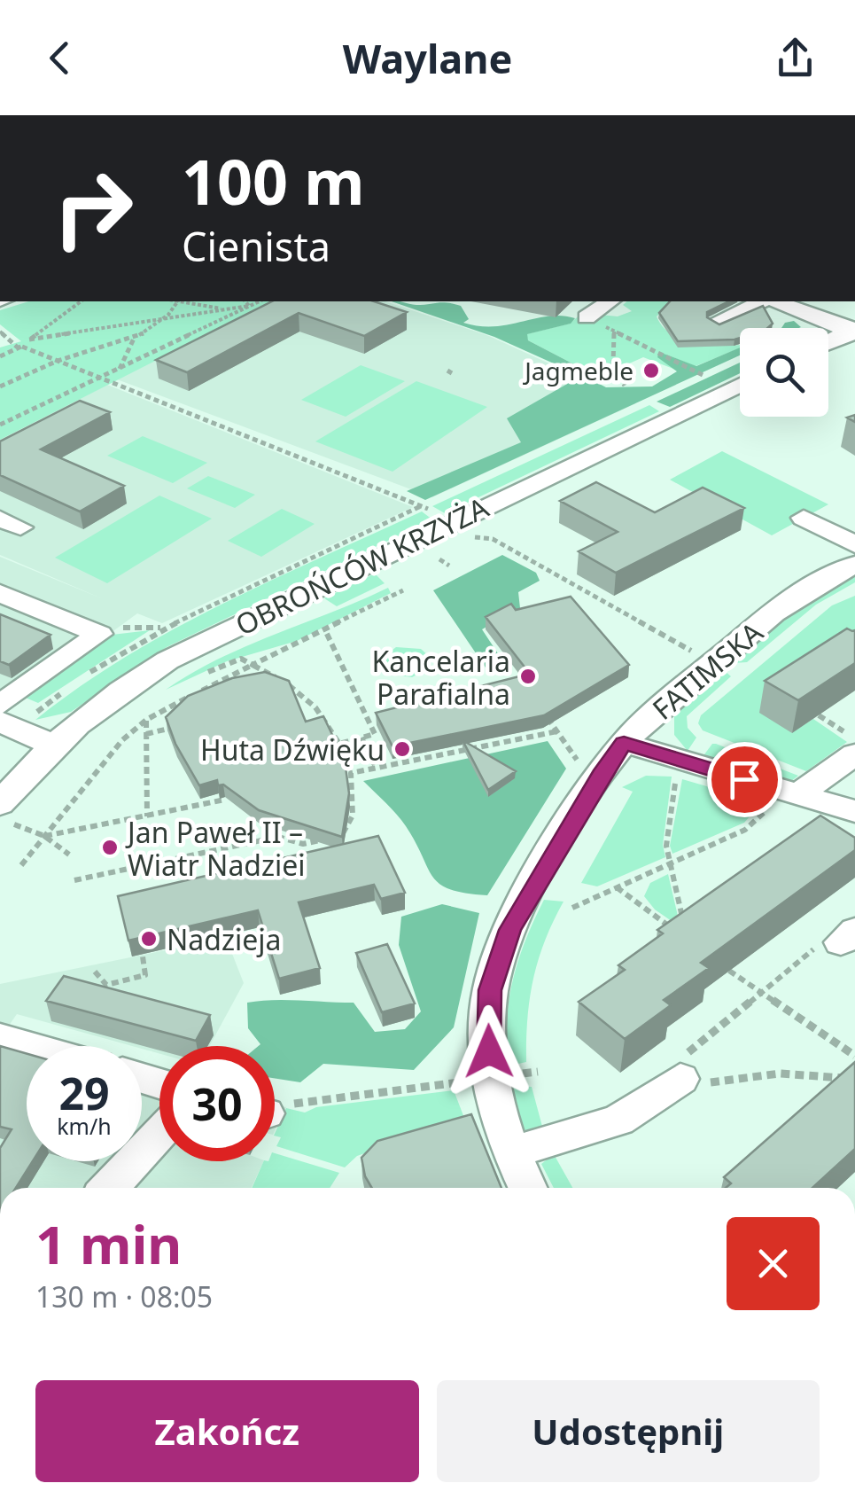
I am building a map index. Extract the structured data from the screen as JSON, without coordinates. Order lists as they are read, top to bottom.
{
  "streets": {
    "street": ["OBROŃCÓW KRZYŻA", "FATIMSKA"]
  },
  "places": [
    "Jagmeble",
    "Kancelaria Parafialna",
    "Huta Dźwięku",
    "Jan Paweł II – Wiatr Nadziei",
    "Nadzieja"
  ],
  "page": {
    "header": "Waylane",
    "turn": ["100 m", "Cienista"],
    "speed": "29 km/h",
    "limit": "30",
    "heading": ["1 min", "130 m · 08:05"],
    "buttons": ["Zakończ", "Udostępnij"]
  }
}
